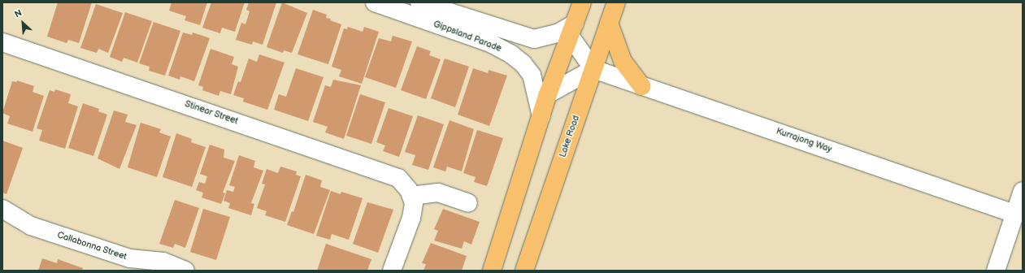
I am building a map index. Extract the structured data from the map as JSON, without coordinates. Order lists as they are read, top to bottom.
{
  "streets": {
    "main road": ["Lake Road"],
    "street": [
      "Gippsland Parade",
      "Stinear Street",
      "Kurrajong Way",
      "Callabonna Street"
    ]
  },
  "crossings": [
    ["Lake Road", "Kurrajong Way"]
  ],
  "north": "top left"
}
